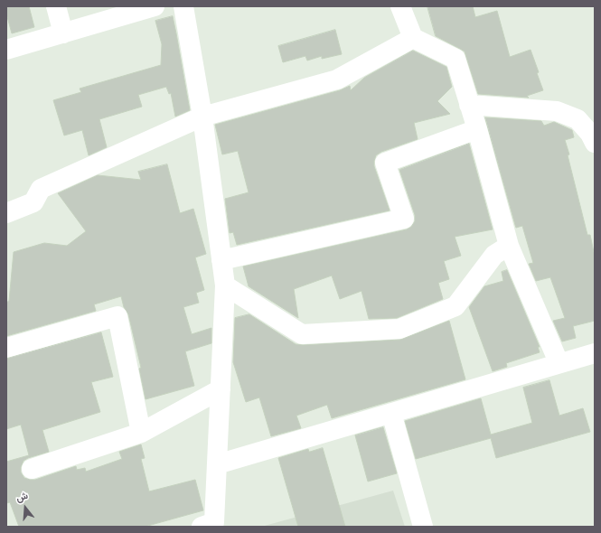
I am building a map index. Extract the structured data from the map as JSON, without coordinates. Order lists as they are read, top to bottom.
{
  "north": "top"
}
